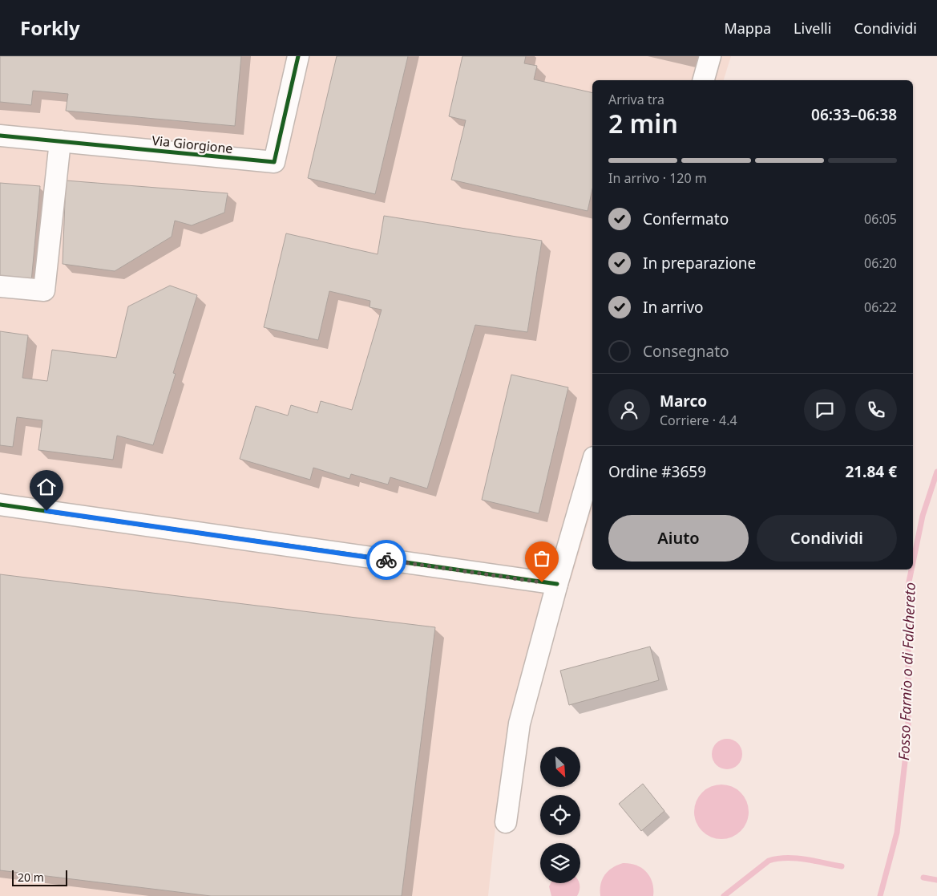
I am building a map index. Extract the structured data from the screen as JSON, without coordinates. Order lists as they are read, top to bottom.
{
  "streets": {
    "street": ["Via Giorgione"]
  },
  "water": ["Fosso Farnio o di Falchereto"],
  "scale_bar": "20 m",
  "north": "bottom right",
  "page": {
    "header": "Forkly",
    "nav": ["Mappa", "Livelli", "Condividi"],
    "heading": ["2 min", "Arriva tra", "06:33–06:38"],
    "panel": [
      "Marco",
      "Corriere · 4.4",
      "Ordine #3659",
      "21.84 €"
    ],
    "bar": "In arrivo · 120 m",
    "list": [
      ["Confermato", "06:05"],
      ["In preparazione", "06:20"],
      ["In arrivo", "06:22"],
      "Consegnato"
    ],
    "buttons": ["Aiuto", "Condividi"],
    "scale": "20 m"
  }
}
